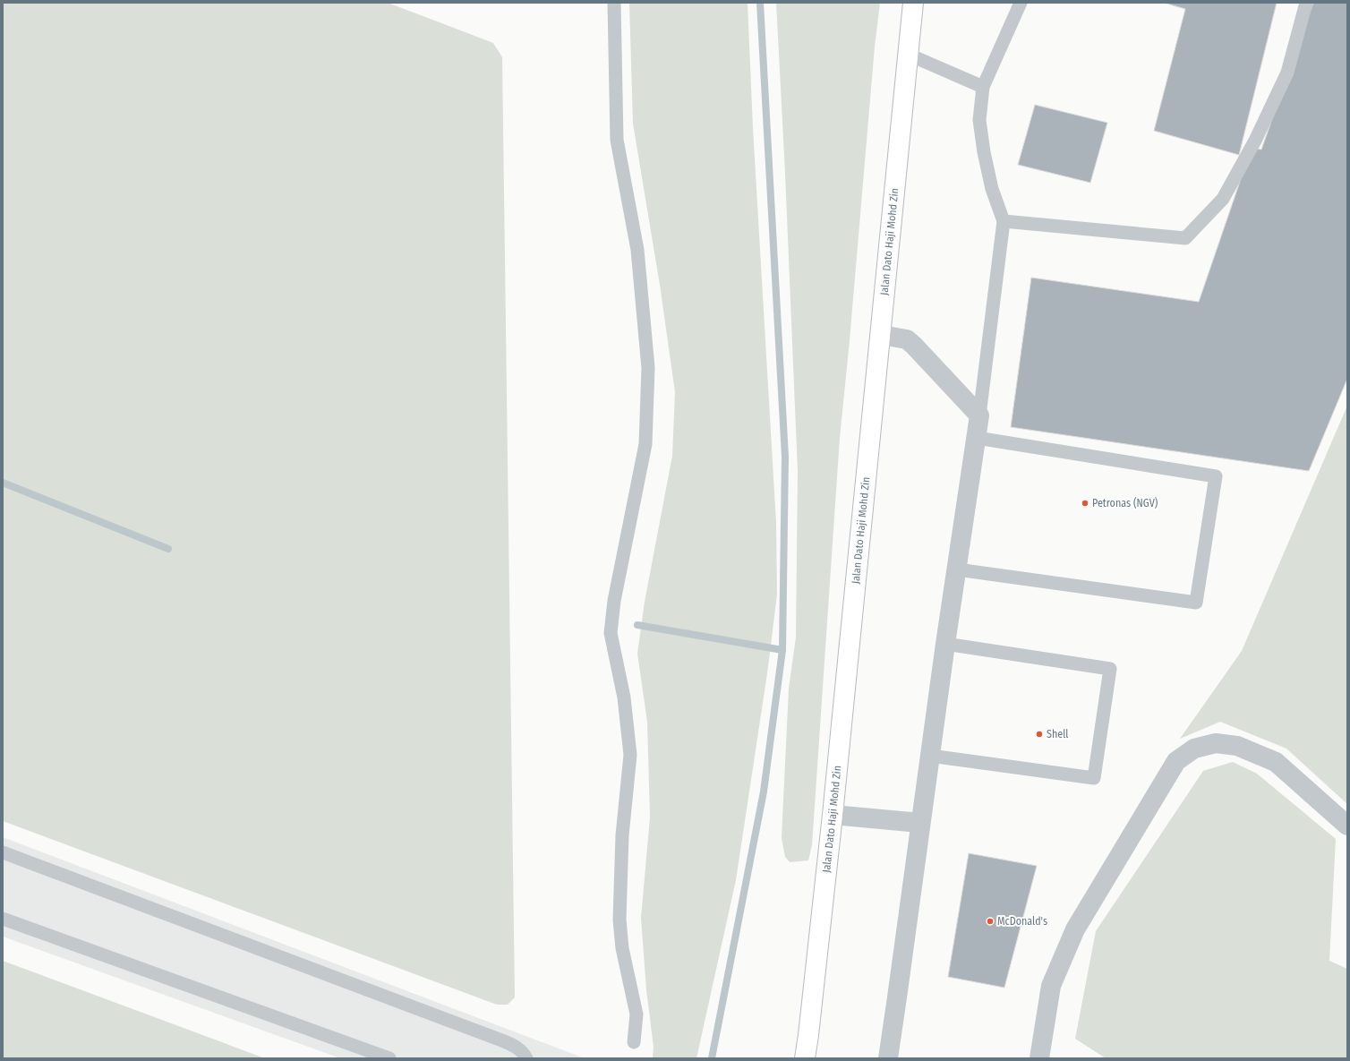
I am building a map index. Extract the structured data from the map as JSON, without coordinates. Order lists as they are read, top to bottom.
{
  "streets": {
    "main road": ["Jalan Dato Haji Mohd Zin"]
  },
  "places": ["Petronas (NGV)", "Shell", "McDonald's"]
}
